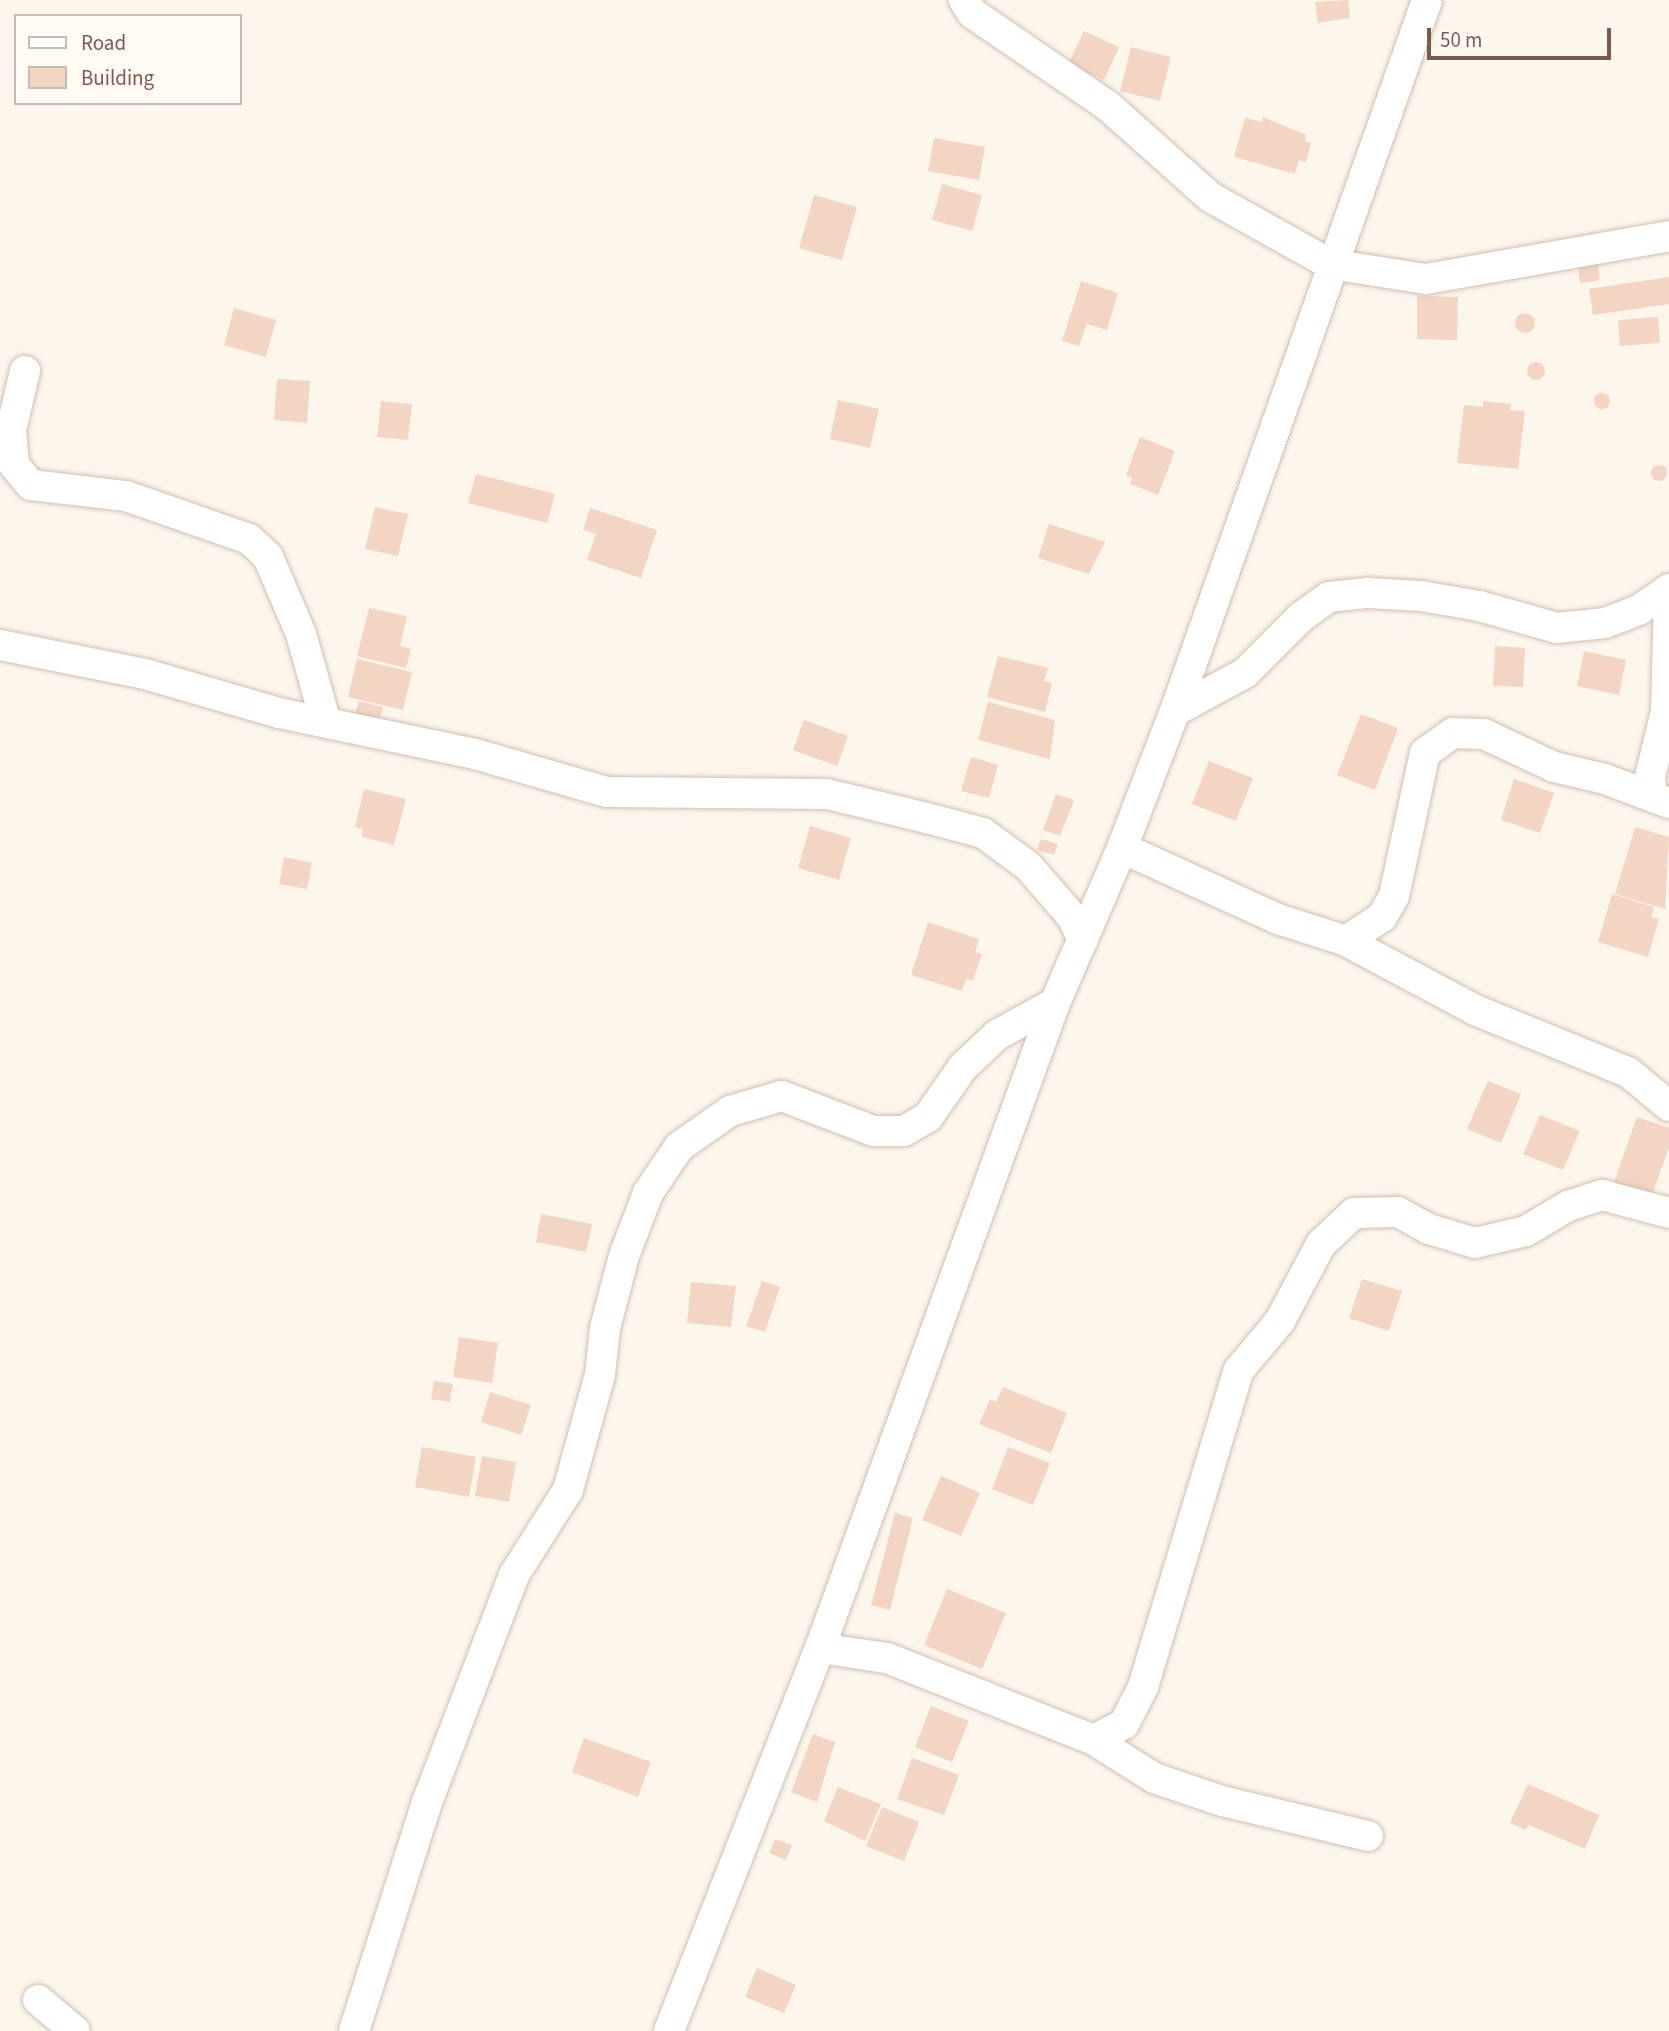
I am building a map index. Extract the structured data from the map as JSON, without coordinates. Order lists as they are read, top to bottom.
{
  "legend": ["Road", "Building"],
  "scale_bar": "50 m"
}
